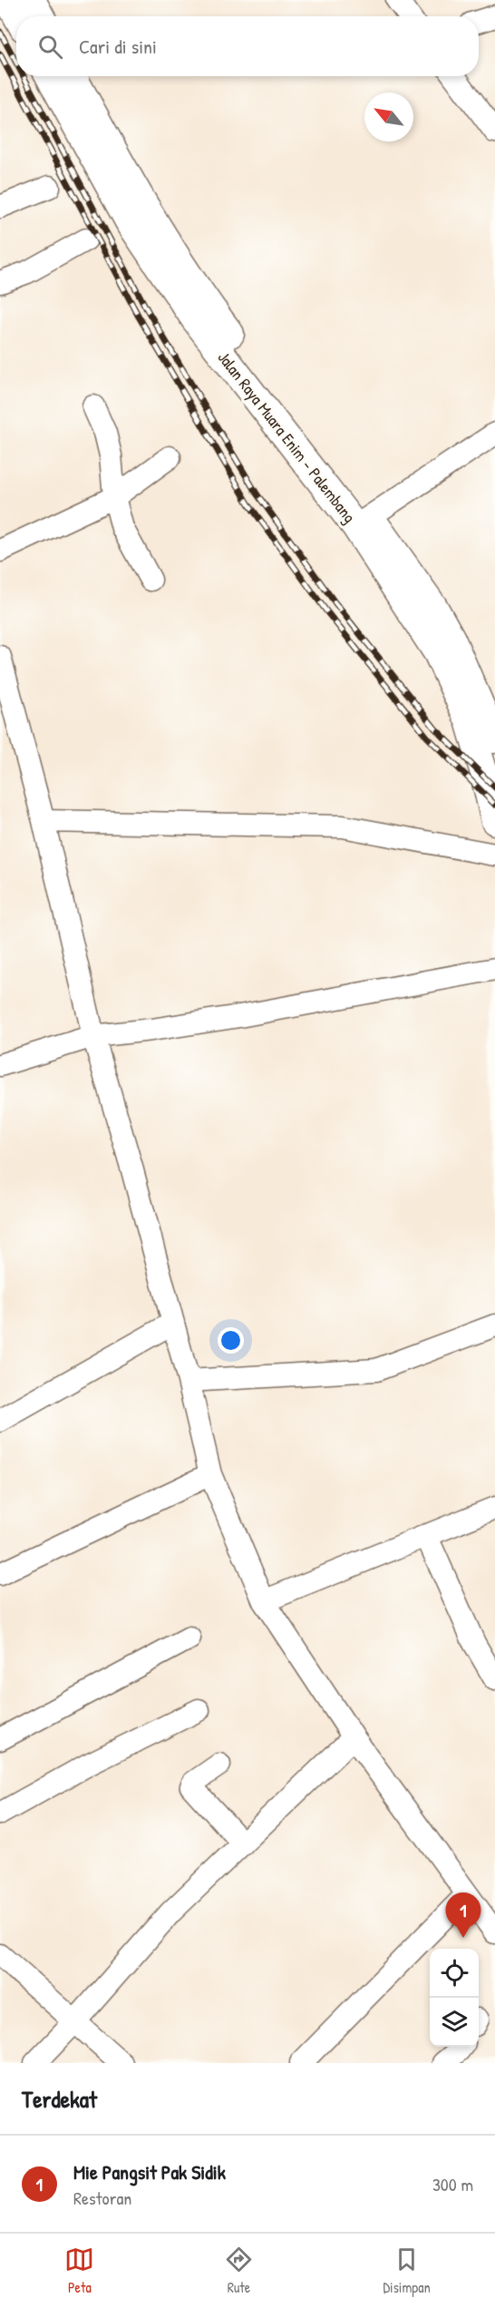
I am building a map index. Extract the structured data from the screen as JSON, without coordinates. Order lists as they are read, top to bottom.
{
  "streets": {
    "main road": ["Jalan Raya Muara Enim - Palembang"]
  },
  "north": "top left",
  "page": {
    "search": "Cari di sini",
    "pins": "1",
    "heading": "Terdekat",
    "list": [
      {
        "mark": "1",
        "name": "Mie Pangsit Pak Sidik",
        "note": "Restoran",
        "value": "300 m"
      }
    ],
    "nav": ["Peta", "Rute", "Disimpan"]
  }
}
